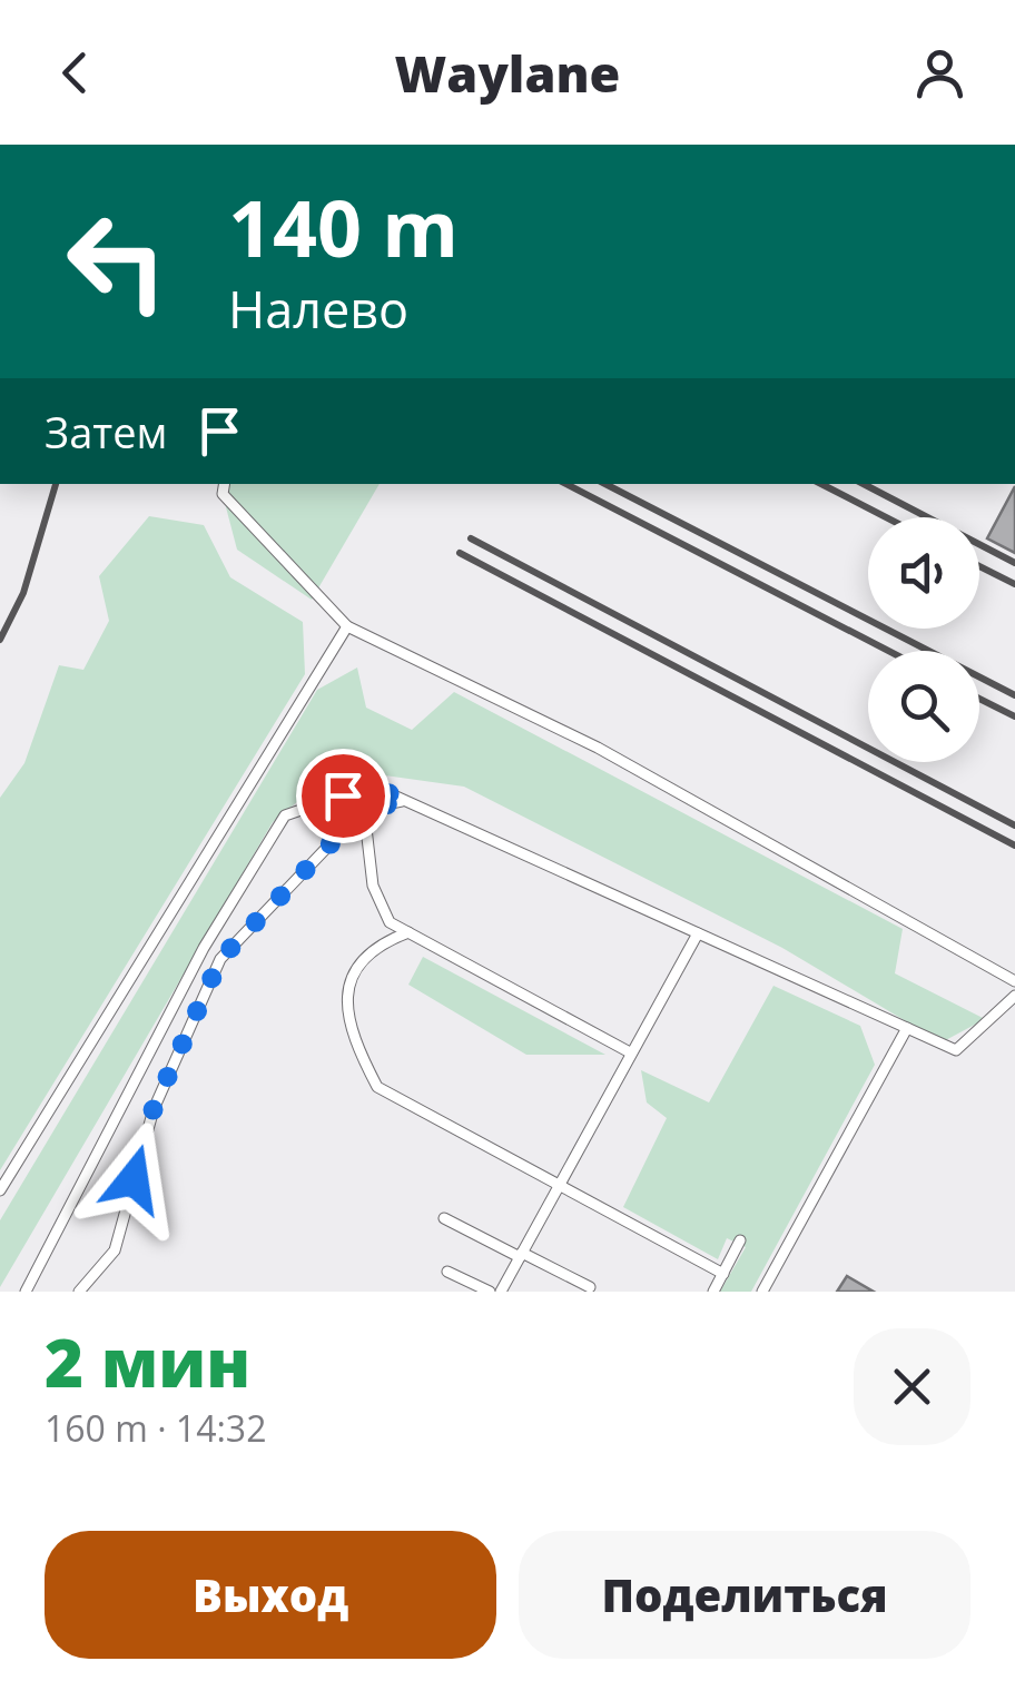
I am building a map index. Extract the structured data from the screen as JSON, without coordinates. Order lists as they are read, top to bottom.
{
  "page": {
    "header": "Waylane",
    "turn": ["140 m", "Налево"],
    "then": "Затем",
    "heading": ["2 мин", "160 m · 14:32"],
    "buttons": ["Выход", "Поделиться"]
  }
}
